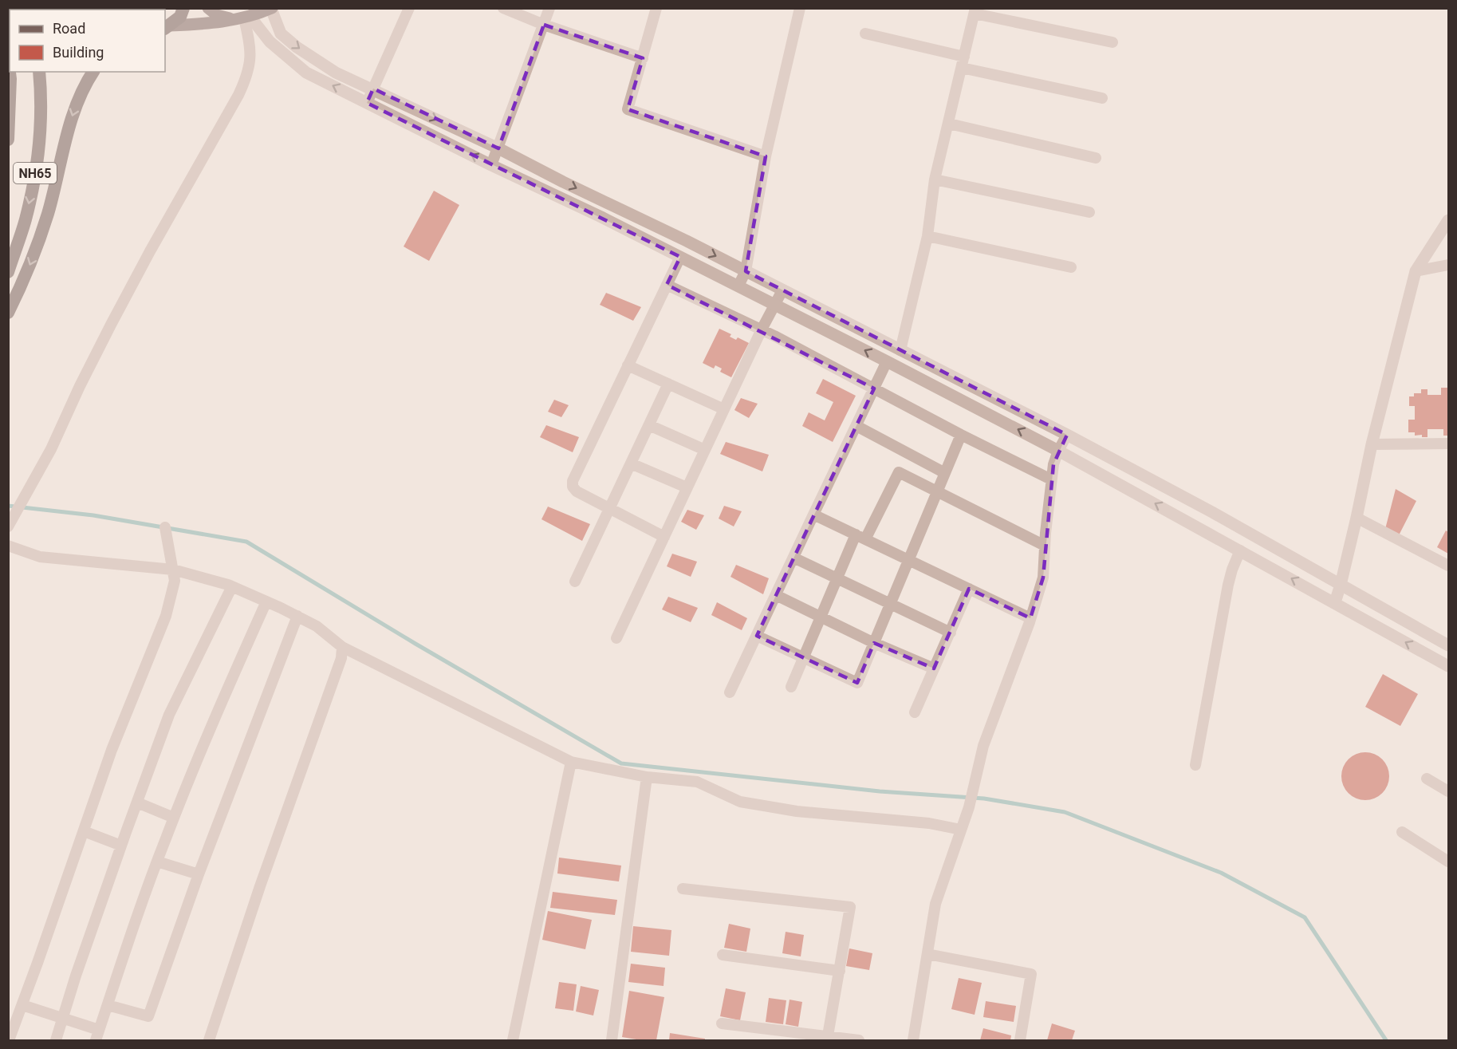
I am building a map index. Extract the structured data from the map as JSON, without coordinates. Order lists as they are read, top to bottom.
{
  "streets": {
    "highway": ["NH65"]
  },
  "legend": ["Road", "Building"]
}
